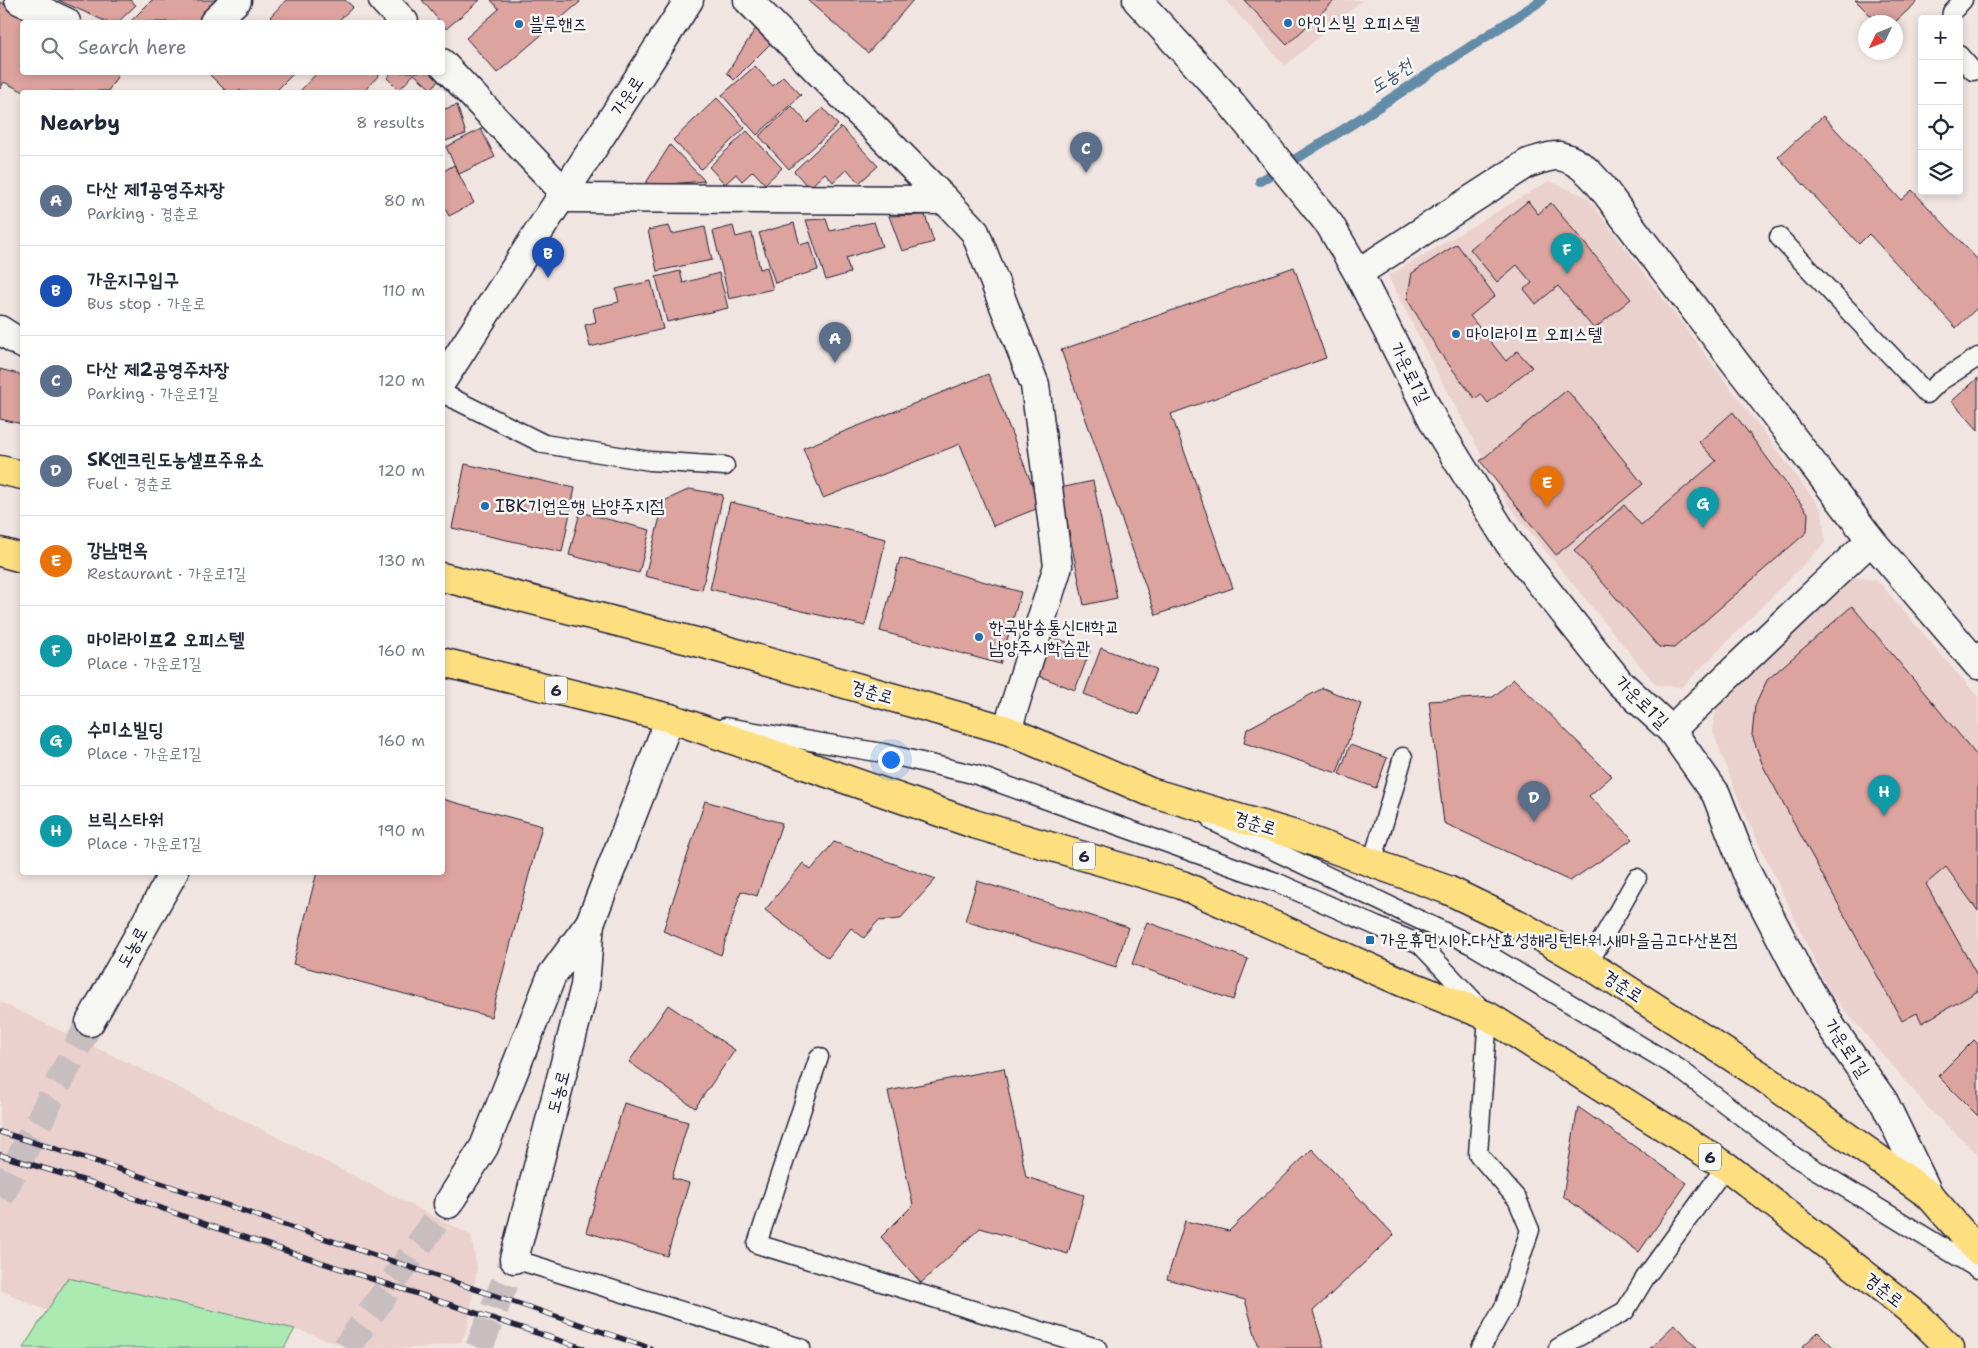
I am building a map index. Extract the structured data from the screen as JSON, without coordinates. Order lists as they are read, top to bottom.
{
  "streets": {
    "main road": ["6", "경춘로"],
    "street": ["가운로", "가운로1길", "도농로"]
  },
  "crossings": [
    ["가운로1길", "경춘로"],
    ["경춘로", "도농로"]
  ],
  "water": ["도농천"],
  "places": {
    "other": [
      "아인스빌 오피스텔",
      "블루핸즈",
      "마이라이프 오피스텔",
      "IBK기업은행 남양주지점",
      "한국방송통신대학교 남양주시학습관"
    ],
    "transit": ["가운휴먼시아.다산효성해링턴타워.새마을금고다산본점"]
  },
  "north": "bottom left",
  "page": {
    "map_buttons": ["+", "−"],
    "search": "Search here",
    "heading": ["Nearby", "8 results"],
    "pins": [
      "C",
      "F",
      "B",
      "A",
      "E",
      "G",
      "H",
      "D"
    ],
    "list": [
      {
        "mark": "A",
        "name": "다산 제1공영주차장",
        "note": "Parking · 경춘로",
        "value": "80 m"
      },
      {
        "mark": "B",
        "name": "가운지구입구",
        "note": "Bus stop · 가운로",
        "value": "110 m"
      },
      {
        "mark": "C",
        "name": "다산 제2공영주차장",
        "note": "Parking · 가운로1길",
        "value": "120 m"
      },
      {
        "mark": "D",
        "name": "SK엔크린도농셀프주유소",
        "note": "Fuel · 경춘로",
        "value": "120 m"
      },
      {
        "mark": "E",
        "name": "강남면옥",
        "note": "Restaurant · 가운로1길",
        "value": "130 m"
      },
      {
        "mark": "F",
        "name": "마이라이프2 오피스텔",
        "note": "Place · 가운로1길",
        "value": "160 m"
      },
      {
        "mark": "G",
        "name": "수미소빌딩",
        "note": "Place · 가운로1길",
        "value": "160 m"
      },
      {
        "mark": "H",
        "name": "브릭스타워",
        "note": "Place · 가운로1길",
        "value": "190 m"
      }
    ]
  }
}
